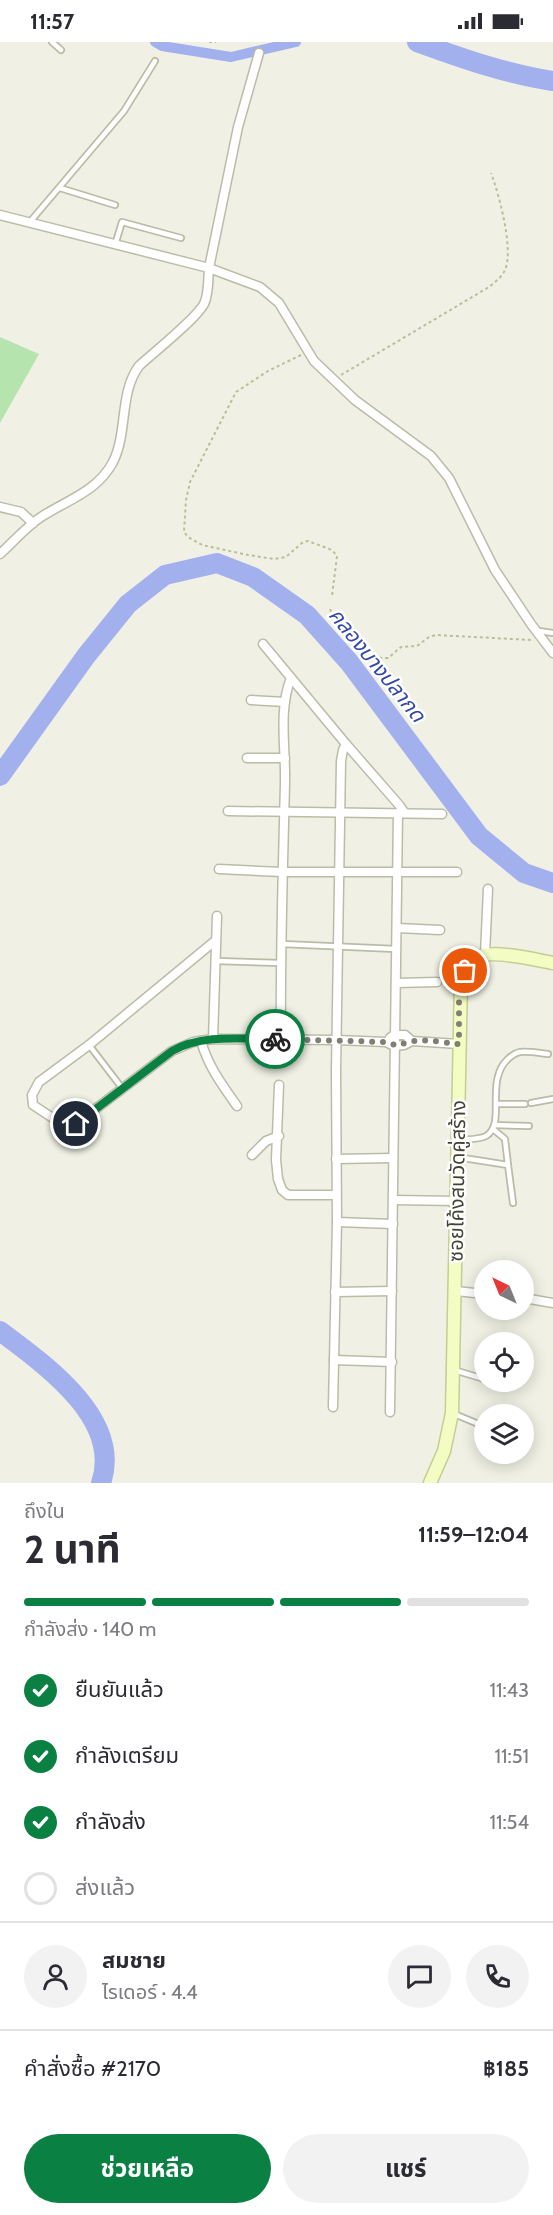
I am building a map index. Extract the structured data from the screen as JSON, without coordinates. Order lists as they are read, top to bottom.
{
  "streets": {
    "street": ["ซอยโค้งสนวัดคู่สร้าง"]
  },
  "water": ["คลองบางปลากด"],
  "north": "top left",
  "page": {
    "status": "11:57",
    "heading": ["2 นาที", "ถึงใน", "11:59–12:04"],
    "panel": [
      "สมชาย",
      "ไรเดอร์ · 4.4",
      "คำสั่งซื้อ #2170",
      "฿185"
    ],
    "bar": "กำลังส่ง · 140 m",
    "list": [
      ["ยืนยันแล้ว", "11:43"],
      ["กำลังเตรียม", "11:51"],
      ["กำลังส่ง", "11:54"],
      "ส่งแล้ว"
    ],
    "buttons": ["ช่วยเหลือ", "แชร์"]
  }
}
